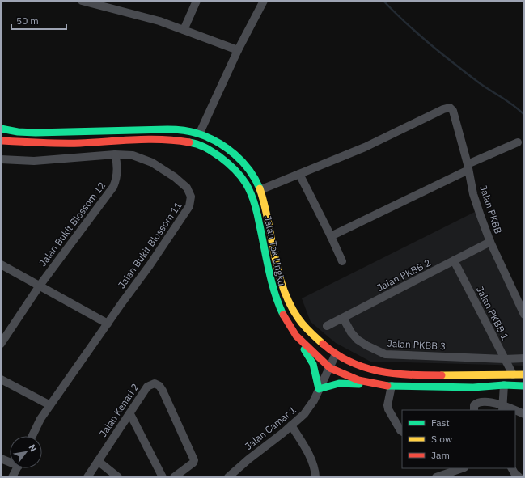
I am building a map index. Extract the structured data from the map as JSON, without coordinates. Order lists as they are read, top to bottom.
{
  "streets": {
    "main road": ["Jalan Tok Ungku"],
    "street": [
      "Jalan PKBB",
      "Jalan Bukit Blossom 12",
      "Jalan Bukit Blossom 11",
      "Jalan PKBB 2",
      "Jalan PKBB 1",
      "Jalan PKBB 3",
      "Jalan Kenari 2",
      "Jalan Camar 1"
    ]
  },
  "crossings": [
    ["Jalan PKBB", "Jalan PKBB 2"],
    ["Jalan Bukit Blossom 12", "Jalan Bukit Blossom 11"],
    ["Jalan Tok Ungku", "Jalan PKBB 1"],
    ["Jalan Tok Ungku", "Jalan Camar 1"],
    ["Jalan PKBB 2", "Jalan PKBB 1"],
    ["Jalan PKBB 2", "Jalan PKBB 3"],
    ["Jalan PKBB 1", "Jalan PKBB 3"]
  ],
  "legend": ["Fast", "Slow", "Jam"],
  "scale_bar": "50 m",
  "north": "top right"
}
